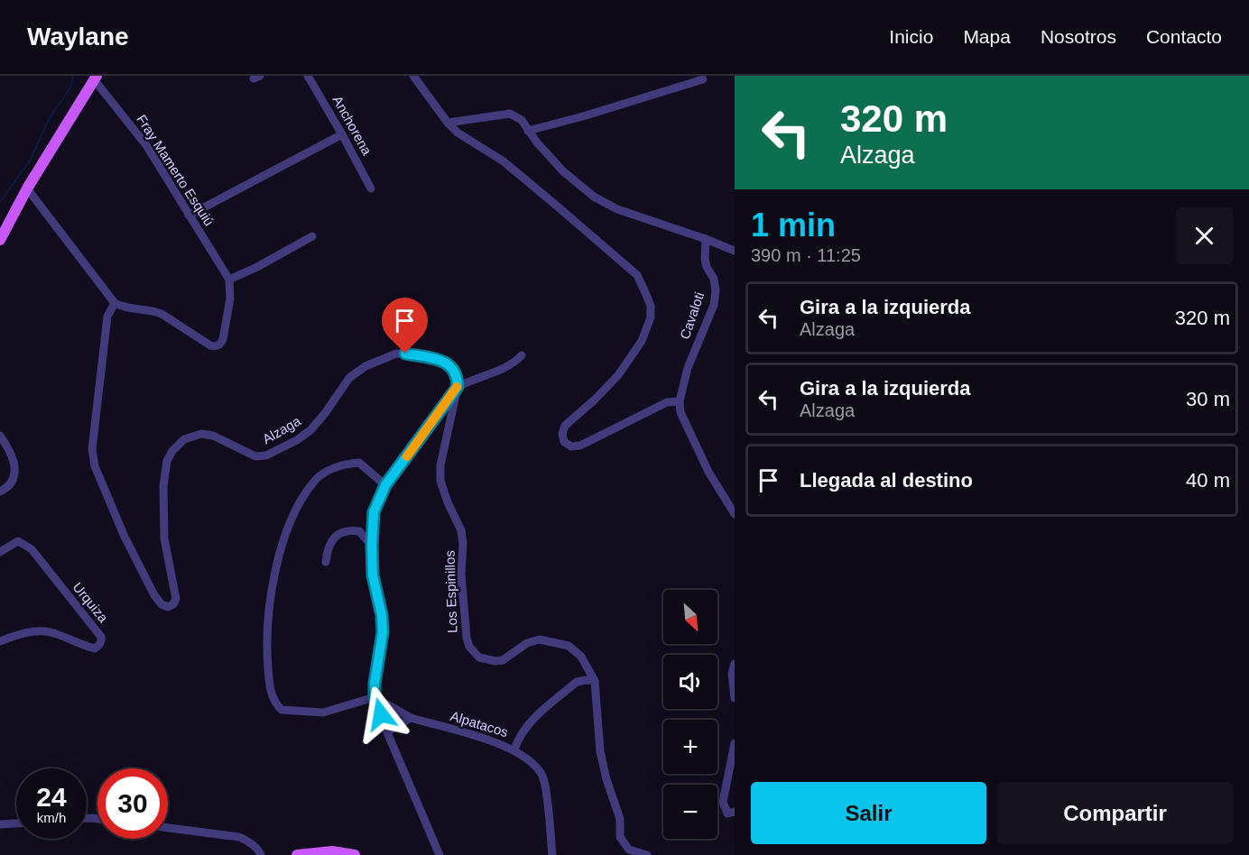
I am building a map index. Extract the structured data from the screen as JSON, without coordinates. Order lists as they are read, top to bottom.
{
  "streets": {
    "street": [
      "Anchorena",
      "Fray Mamerto Esquiú",
      "Cavaloti",
      "Alzaga",
      "Los Espinillos",
      "Urquiza",
      "Alpatacos"
    ]
  },
  "crossings": [
    ["Alzaga", "Los Espinillos"]
  ],
  "north": "bottom right",
  "page": {
    "header": "Waylane",
    "nav": [
      "Inicio",
      "Mapa",
      "Nosotros",
      "Contacto"
    ],
    "turn": ["320 m", "Alzaga"],
    "heading": ["1 min", "390 m · 11:25"],
    "list": [
      {
        "name": "Gira a la izquierda",
        "note": "Alzaga",
        "value": "320 m"
      },
      {
        "name": "Gira a la izquierda",
        "note": "Alzaga",
        "value": "30 m"
      },
      {
        "name": "Llegada al destino",
        "value": "40 m"
      }
    ],
    "map_buttons": ["+", "−"],
    "speed": "24 km/h",
    "limit": "30",
    "buttons": ["Salir", "Compartir"]
  }
}
